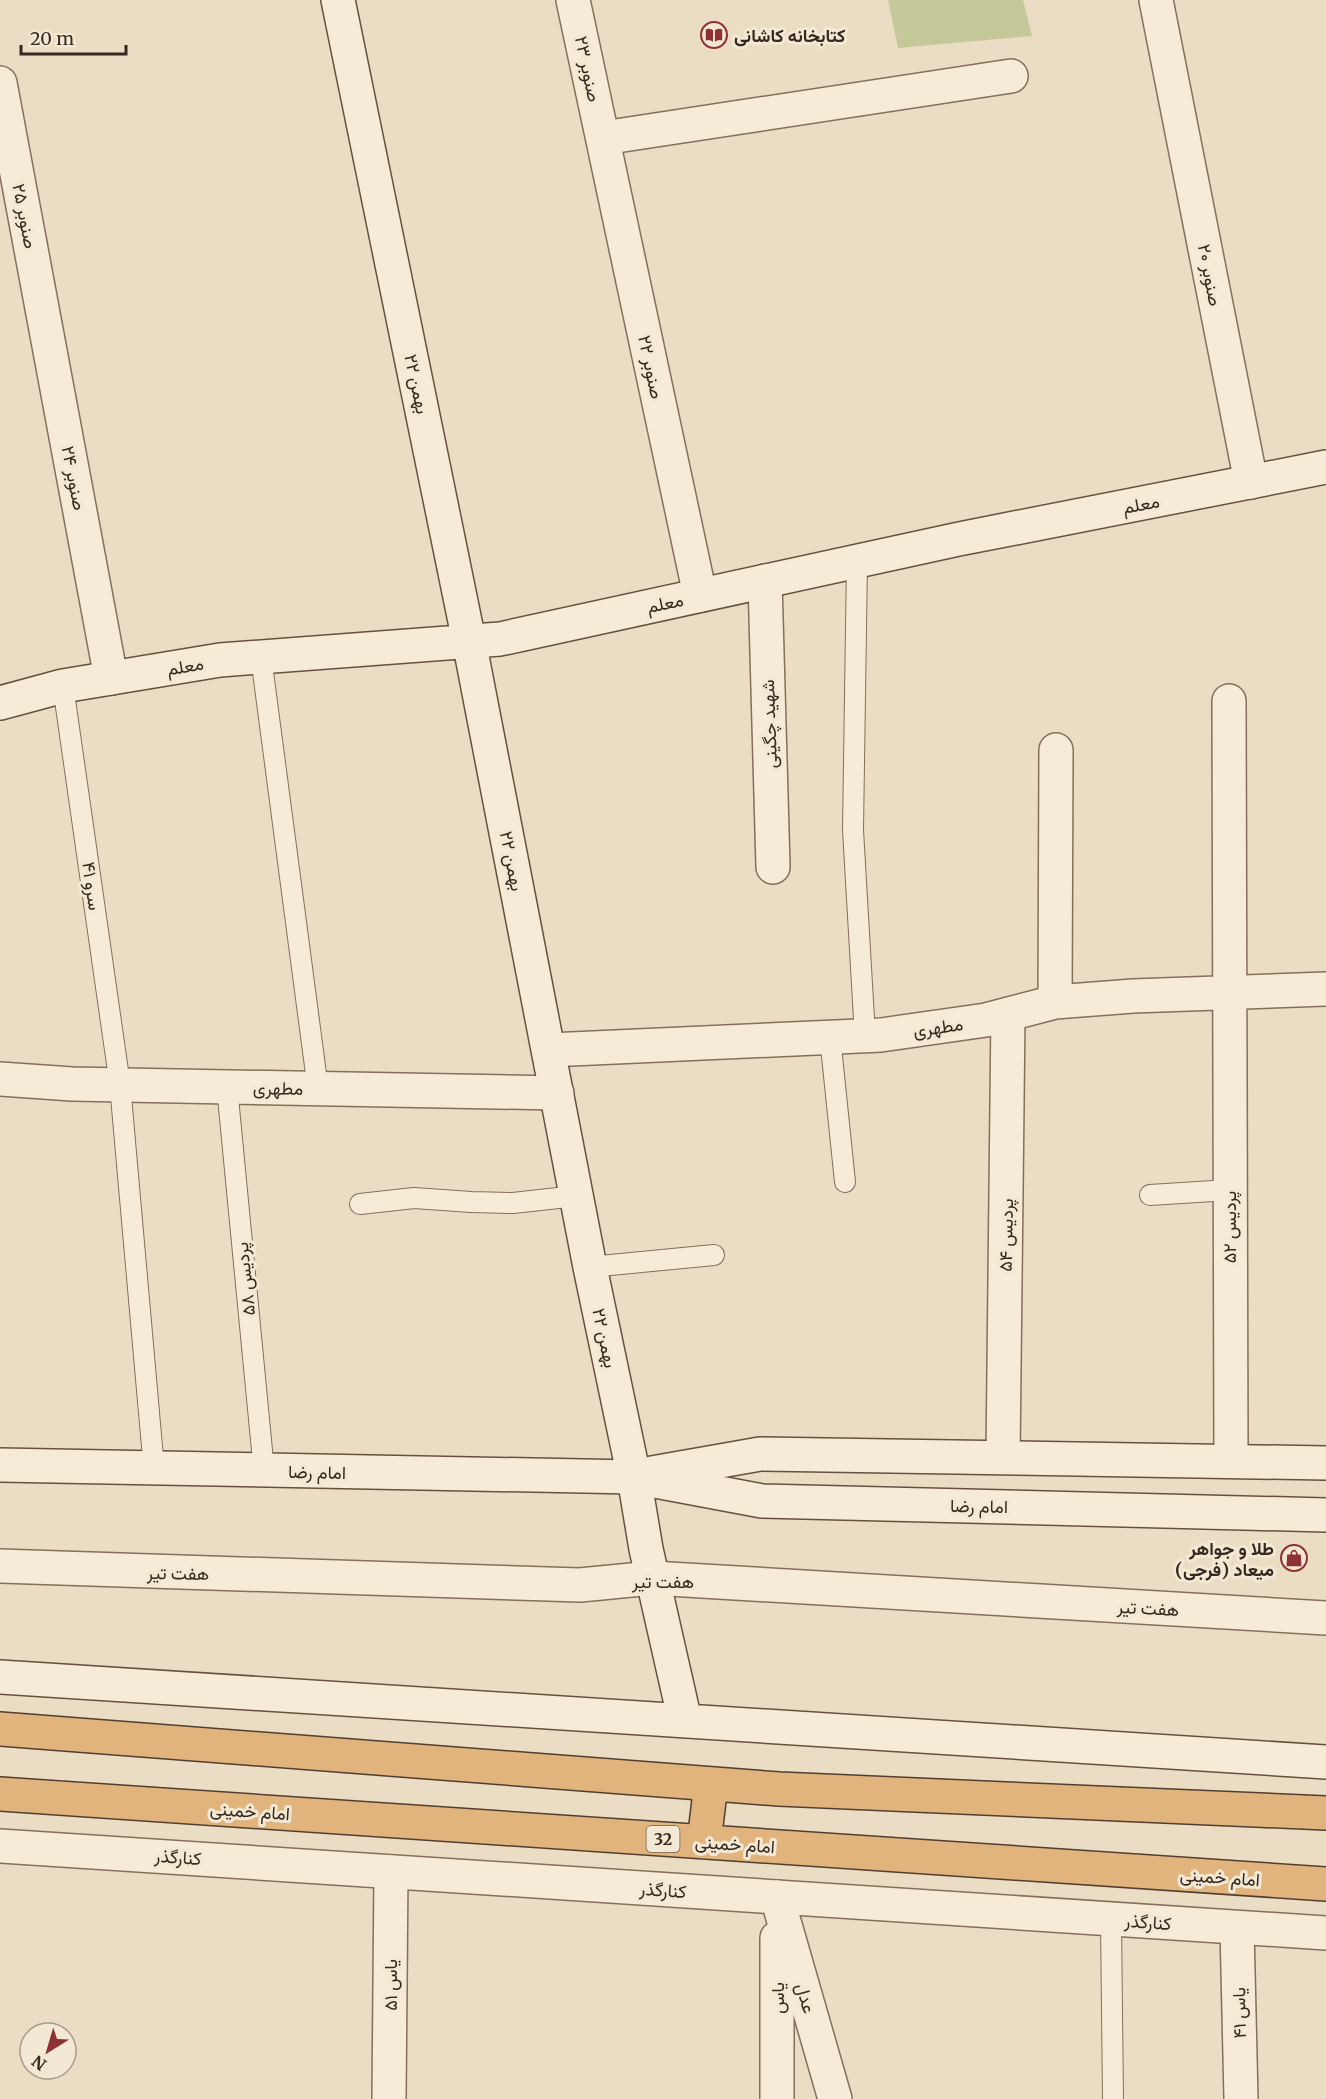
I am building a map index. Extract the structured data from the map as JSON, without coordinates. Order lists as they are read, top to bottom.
{
  "streets": {
    "highway": ["امام خمینی", "32"],
    "street": [
      "صنوبر ۲۳",
      "صنوبر ۲۵",
      "صنوبر ۲۰",
      "صنوبر ۲۲",
      "۲۲ بهمن",
      "صنوبر ۲۴",
      "معلم",
      "شهید چگینی",
      "مطهری",
      "پردیس ۵۲",
      "پردیس ۵۴",
      "امام رضا",
      "هفت تیر",
      "کنارگذر",
      "یاس ۵۱",
      "یاس",
      "عدل",
      "یاس ۴۱"
    ],
    "lane": ["سرو ۴۱", "پردیس ۵۸"]
  },
  "crossings": [
    ["صنوبر ۲۳", "صنوبر ۲۲"],
    ["صنوبر ۲۵", "صنوبر ۲۴"],
    ["صنوبر ۲۰", "معلم"],
    ["صنوبر ۲۲", "معلم"],
    ["۲۲ بهمن", "معلم"],
    ["۲۲ بهمن", "مطهری"],
    ["۲۲ بهمن", "امام رضا"],
    ["۲۲ بهمن", "هفت تیر"],
    ["صنوبر ۲۴", "معلم"],
    ["معلم", "شهید چگینی"],
    ["معلم", "سرو ۴۱"],
    ["سرو ۴۱", "مطهری"],
    ["سرو ۴۱", "امام رضا"],
    ["مطهری", "پردیس ۵۲"],
    ["مطهری", "پردیس ۵۴"],
    ["مطهری", "پردیس ۵۸"],
    ["پردیس ۵۲", "امام رضا"],
    ["پردیس ۵۴", "امام رضا"],
    ["پردیس ۵۸", "امام رضا"],
    ["کنارگذر", "یاس ۵۱"],
    ["کنارگذر", "یاس"],
    ["کنارگذر", "عدل"],
    ["کنارگذر", "یاس ۴۱"],
    ["یاس", "عدل"]
  ],
  "places": {
    "library": ["کتابخانه کاشانی"],
    "shop": ["طلا و جواهر میعاد (فرجی)"]
  },
  "scale_bar": "20 m",
  "north": "bottom left"
}
